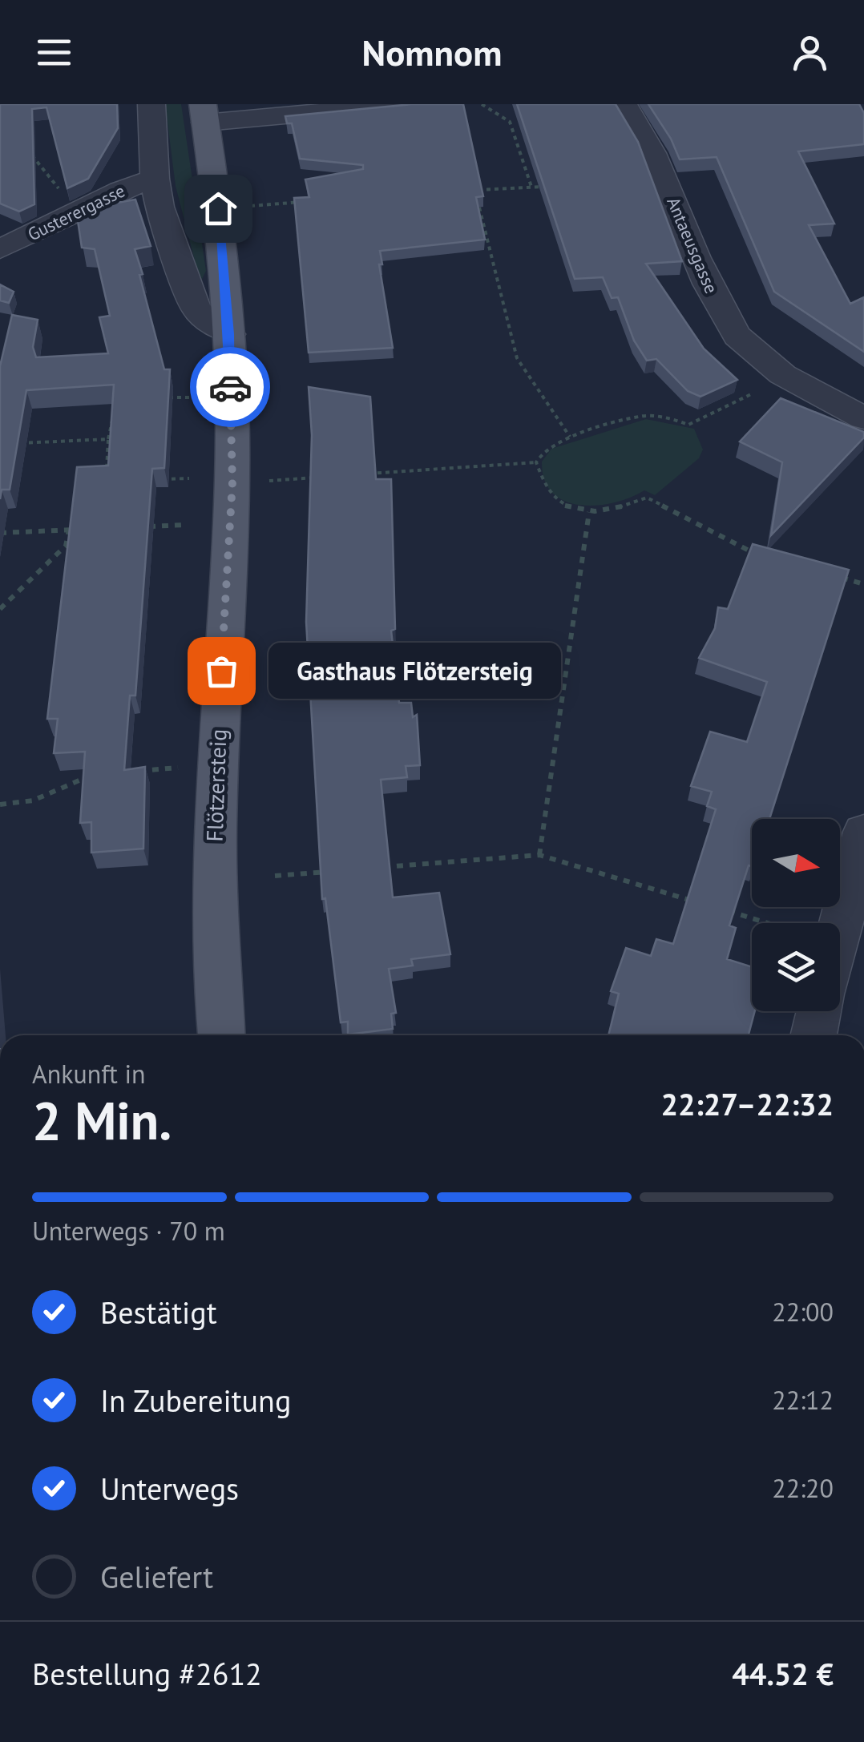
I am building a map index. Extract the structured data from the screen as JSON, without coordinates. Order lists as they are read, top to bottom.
{
  "streets": {
    "main road": ["Flötzersteig"],
    "street": ["Gusterergasse", "Antaeusgasse"]
  },
  "places": ["Gasthaus Flötzersteig"],
  "north": "right",
  "page": {
    "header": "Nomnom",
    "bubble": "Gasthaus Flötzersteig",
    "heading": ["2 Min.", "Ankunft in", "22:27–22:32"],
    "panel": ["Bestellung #2612", "44.52 €"],
    "bar": "Unterwegs · 70 m",
    "list": [
      ["Bestätigt", "22:00"],
      ["In Zubereitung", "22:12"],
      ["Unterwegs", "22:20"],
      "Geliefert"
    ]
  }
}
